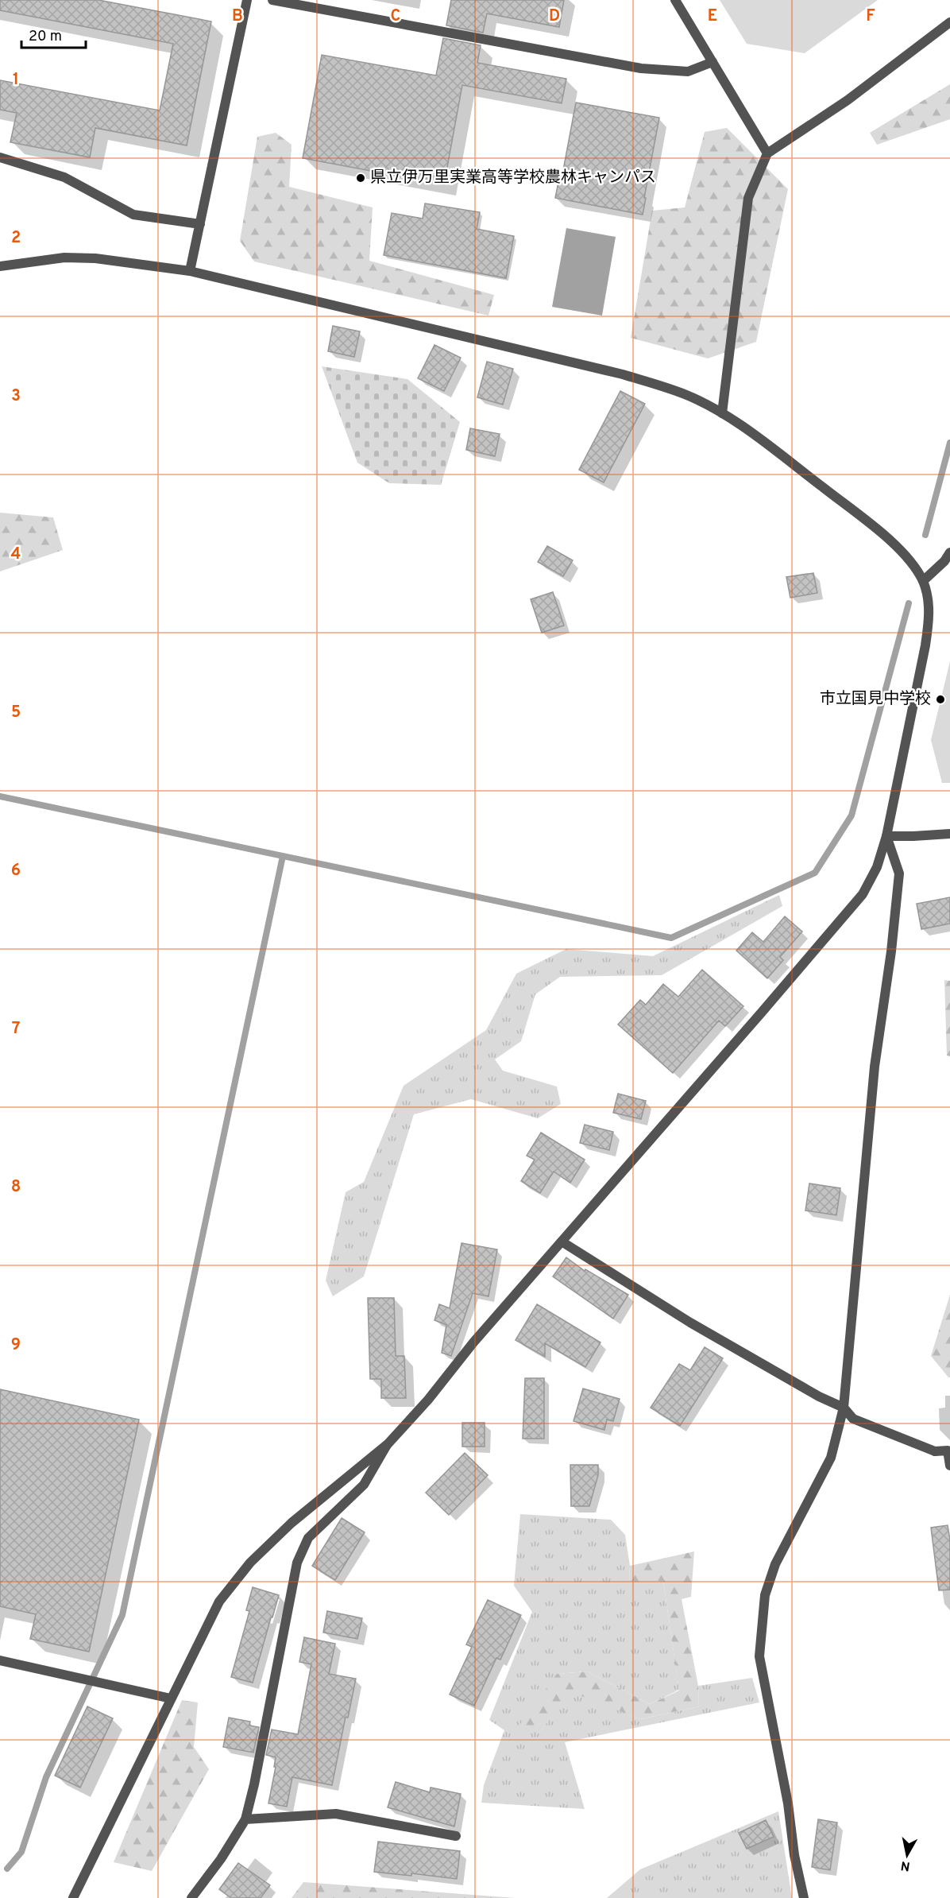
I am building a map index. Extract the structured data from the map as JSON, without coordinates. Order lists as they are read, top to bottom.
{
  "places": ["県立伊万里実業高等学校農林キャンパス", "市立国見中学校"],
  "scale_bar": "20 m",
  "north": "bottom",
  "grid": {
    "columns": [
      "B",
      "C",
      "D",
      "E",
      "F"
    ],
    "rows": [
      "1",
      "2",
      "3",
      "4",
      "5",
      "6",
      "7",
      "8",
      "9"
    ]
  }
}
